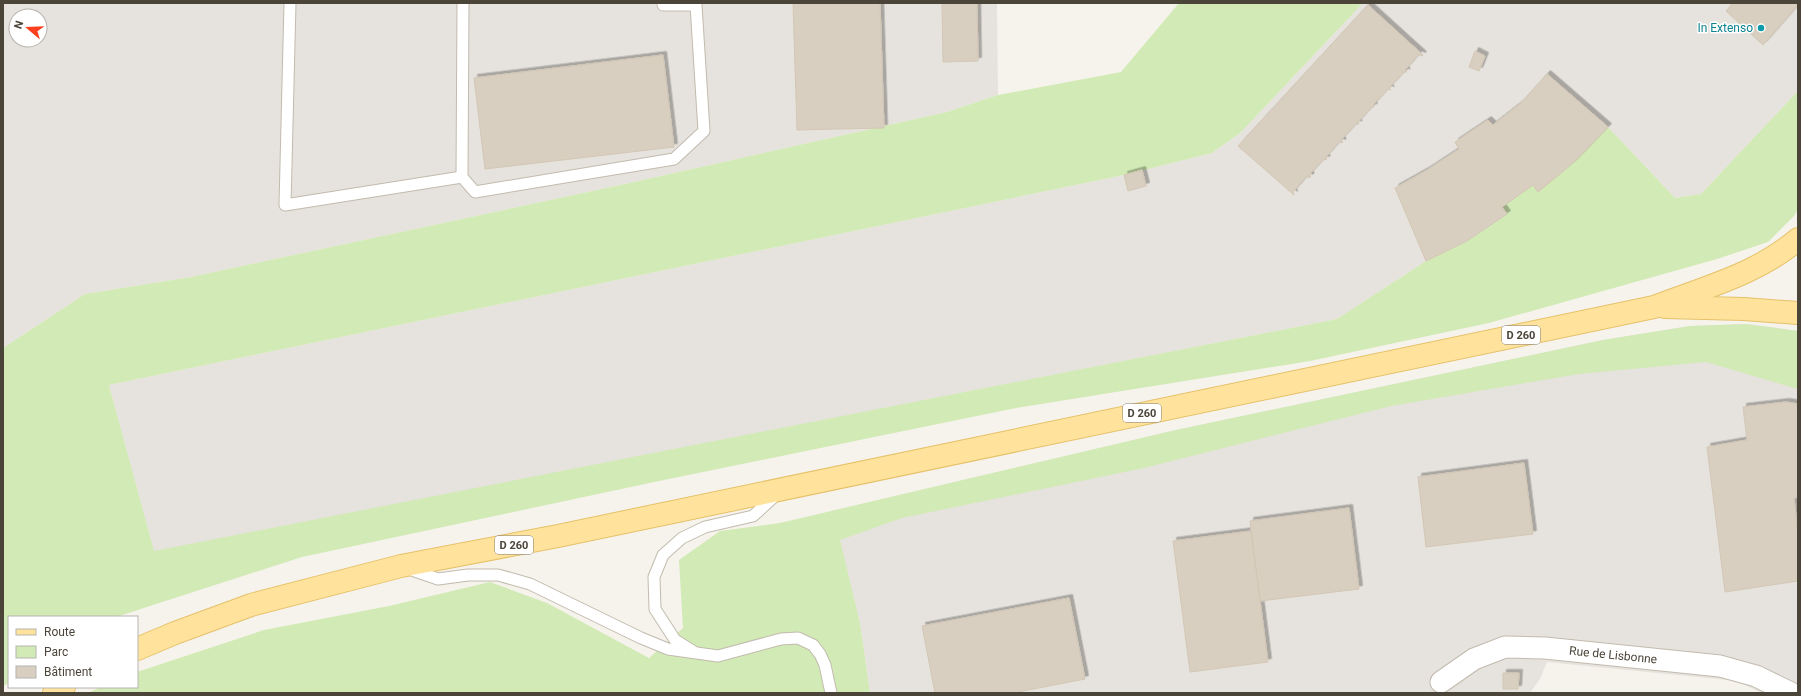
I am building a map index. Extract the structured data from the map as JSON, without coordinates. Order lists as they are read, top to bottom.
{
  "streets": {
    "main road": ["D 260"],
    "street": ["Rue de Lisbonne"]
  },
  "places": ["In Extenso"],
  "legend": ["Route", "Parc", "Bâtiment"],
  "north": "left"
}
